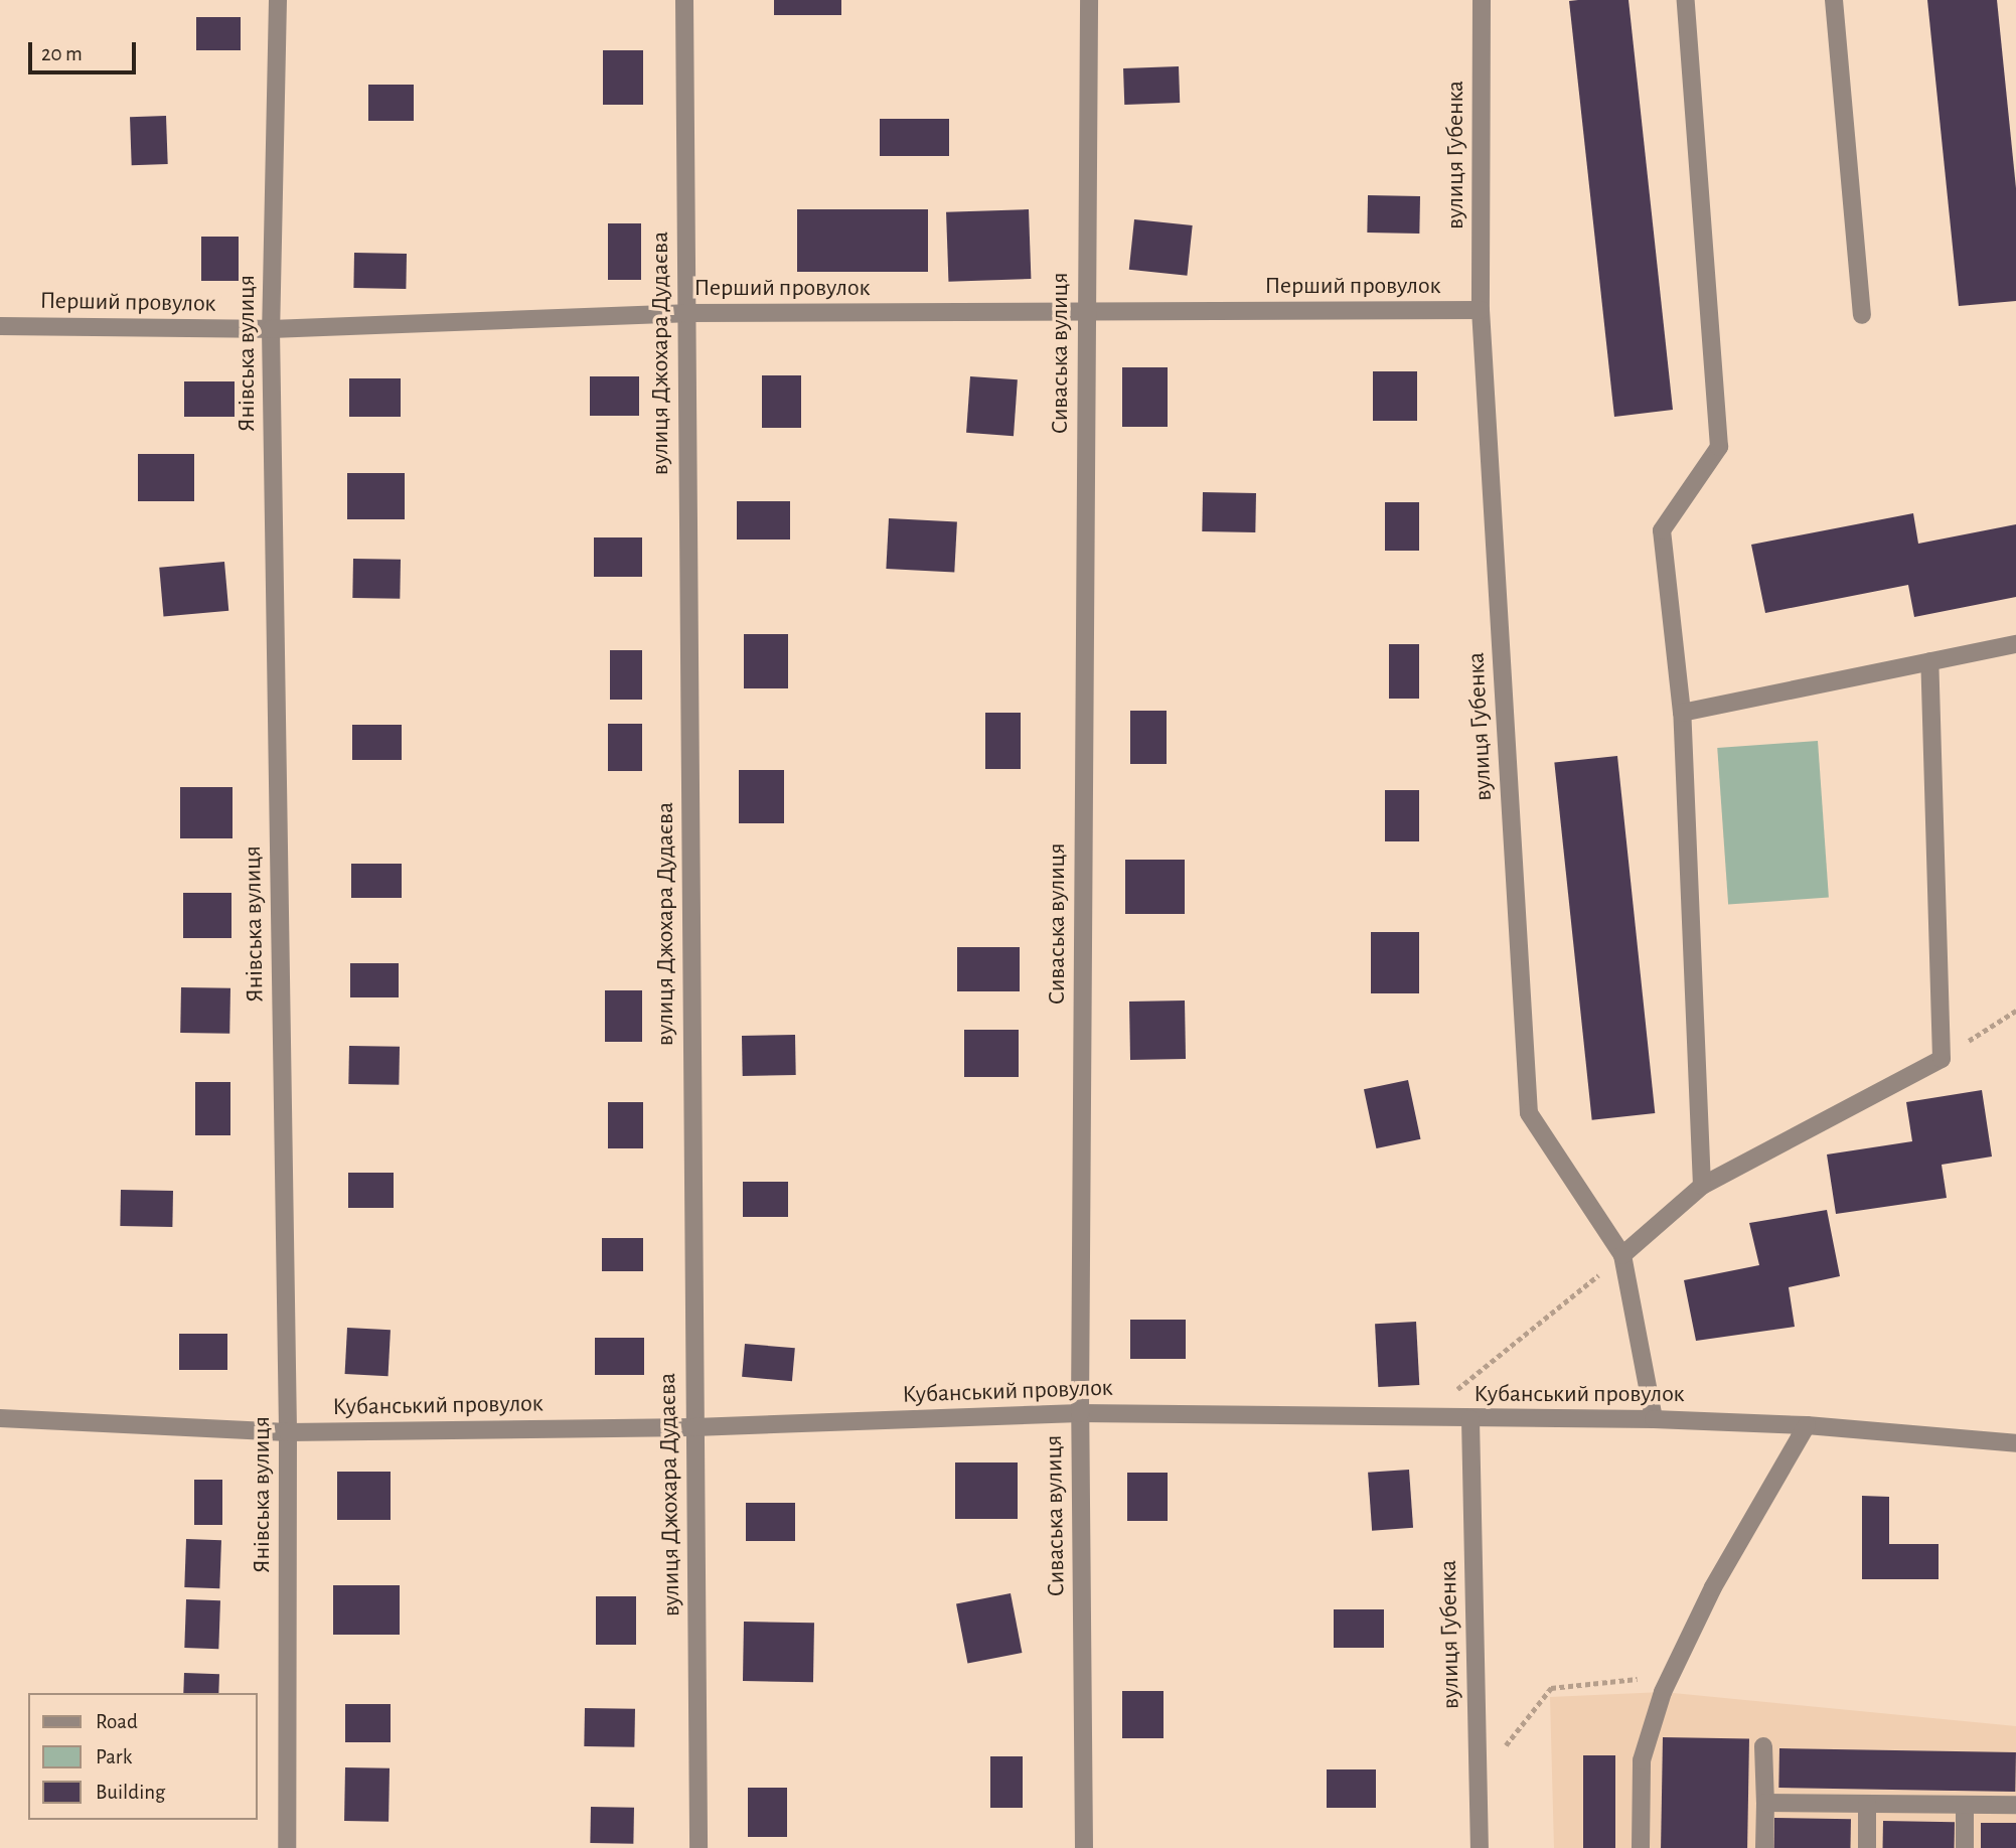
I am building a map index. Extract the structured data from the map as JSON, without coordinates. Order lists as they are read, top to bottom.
{
  "streets": {
    "street": [
      "вулиця Губенка",
      "Перший провулок",
      "Янівська вулиця",
      "вулиця Джохара Дудаєва",
      "Сиваська вулиця",
      "Кубанський провулок"
    ]
  },
  "crossings": [
    ["вулиця Губенка", "Перший провулок"],
    ["вулиця Губенка", "Кубанський провулок"],
    ["Перший провулок", "Янівська вулиця"],
    ["Перший провулок", "вулиця Джохара Дудаєва"],
    ["Перший провулок", "Сиваська вулиця"],
    ["Янівська вулиця", "Кубанський провулок"],
    ["вулиця Джохара Дудаєва", "Кубанський провулок"],
    ["Сиваська вулиця", "Кубанський провулок"]
  ],
  "legend": ["Road", "Park", "Building"],
  "scale_bar": "20 m"
}
